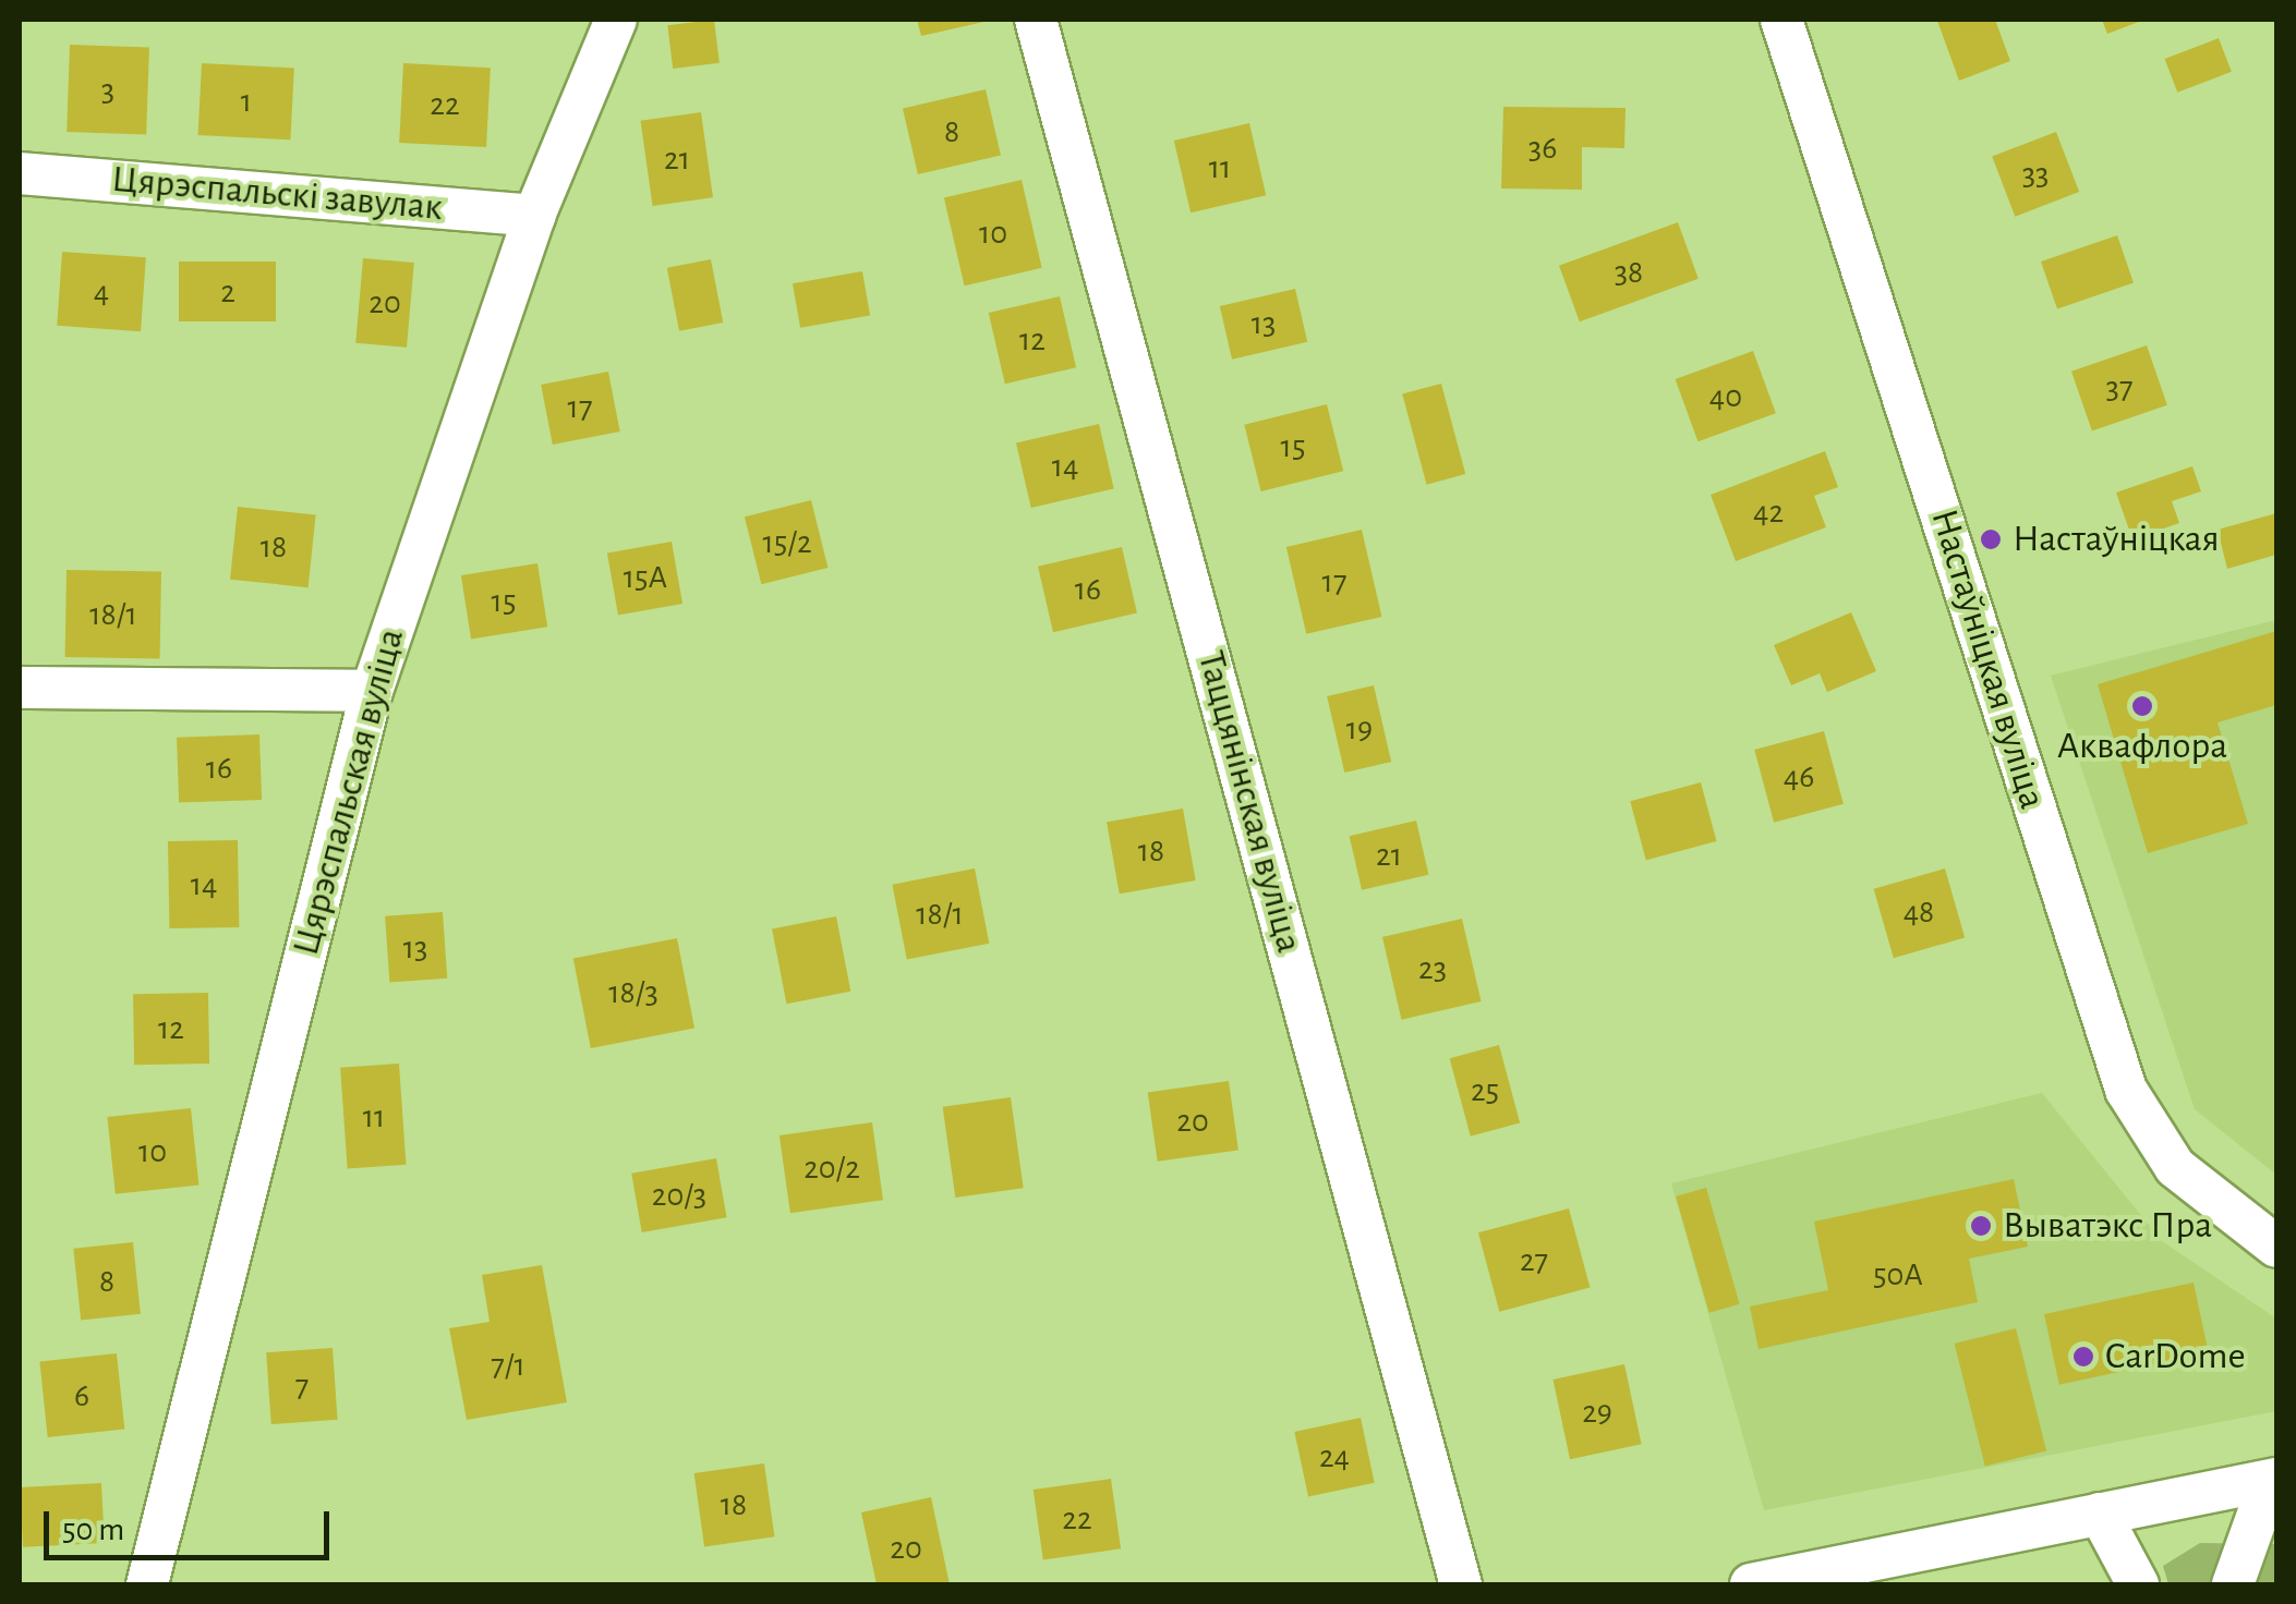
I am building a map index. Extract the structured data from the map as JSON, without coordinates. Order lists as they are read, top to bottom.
{
  "streets": {
    "street": [
      "Цярэспальскі завулак",
      "Настаўніцкая вуліца",
      "Цярэспальская вуліца",
      "Таццянінская вуліца"
    ]
  },
  "crossings": [
    ["Цярэспальскі завулак", "Цярэспальская вуліца"]
  ],
  "places": [
    "Настаўніцкая",
    "Аквафлора",
    "Выватэкс Пра",
    "CarDome"
  ],
  "house_numbers": [
    "3",
    "1",
    "22",
    "8",
    "36",
    "21",
    "11",
    "33",
    "10",
    "38",
    "4",
    "2",
    "20",
    "13",
    "12",
    "37",
    "40",
    "17",
    "15",
    "14",
    "42",
    "15/2",
    "18",
    "15А",
    "17",
    "16",
    "15",
    "18/1",
    "19",
    "16",
    "46",
    "18",
    "21",
    "14",
    "48",
    "18/1",
    "13",
    "23",
    "18/3",
    "12",
    "25",
    "11",
    "20",
    "10",
    "20/2",
    "20/3",
    "27",
    "50А",
    "8",
    "7/1",
    "7",
    "6",
    "29",
    "24",
    "18",
    "22",
    "20"
  ],
  "scale_bar": "50 m"
}
